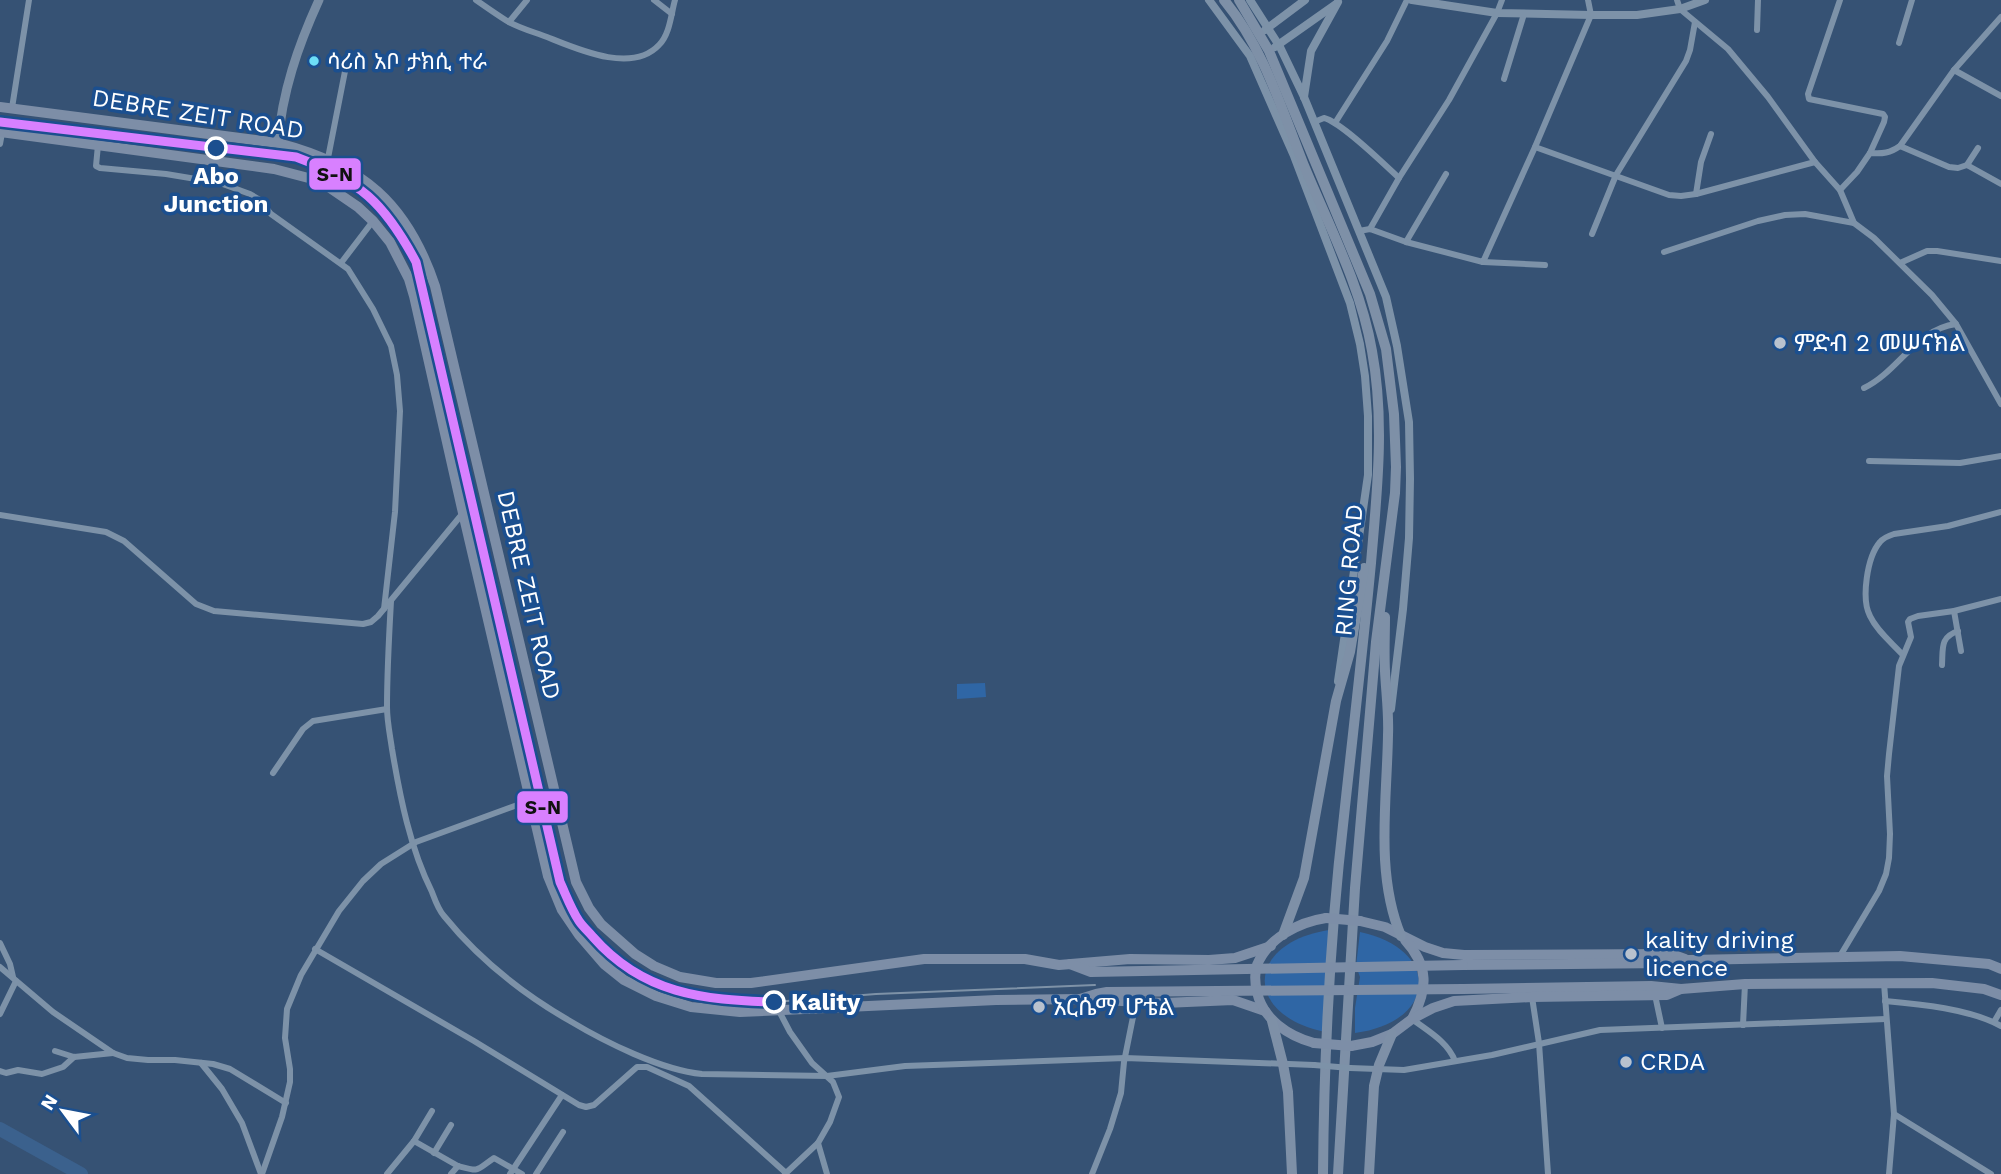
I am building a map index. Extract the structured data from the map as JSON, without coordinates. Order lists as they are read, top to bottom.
{
  "streets": {
    "highway": ["RING ROAD"],
    "main road": ["DEBRE ZEIT ROAD"]
  },
  "places": [
    "ሳሪስ አቦ ታክሲ ተራ",
    "Abo Junction",
    "ምድብ 2 መሠናክል",
    "kality driving licence",
    "Kality",
    "አርሴማ ሆቴል",
    "CRDA"
  ],
  "lines": ["transit line S-N"],
  "north": "top left"
}
